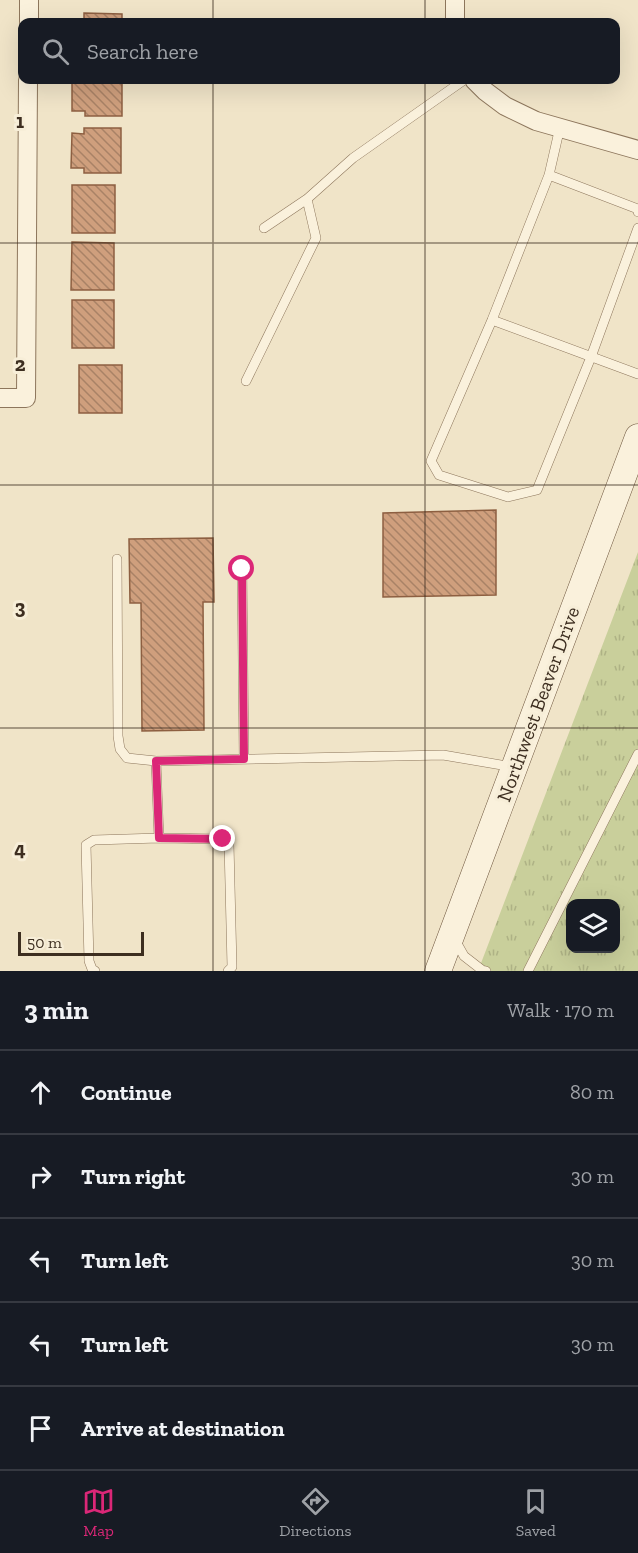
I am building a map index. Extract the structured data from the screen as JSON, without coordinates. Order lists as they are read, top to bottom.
{
  "streets": {
    "main road": ["Northwest Beaver Drive"]
  },
  "scale_bar": "50 m",
  "page": {
    "search": "Search here",
    "scale": "50 m",
    "heading": ["3 min", "Walk · 170 m"],
    "list": [
      ["Continue", "80 m"],
      ["Turn right", "30 m"],
      ["Turn left", "30 m"],
      ["Turn left", "30 m"],
      "Arrive at destination"
    ],
    "nav": ["Map", "Directions", "Saved"]
  },
  "grid": {
    "rows": [
      "1",
      "2",
      "3",
      "4"
    ]
  }
}
